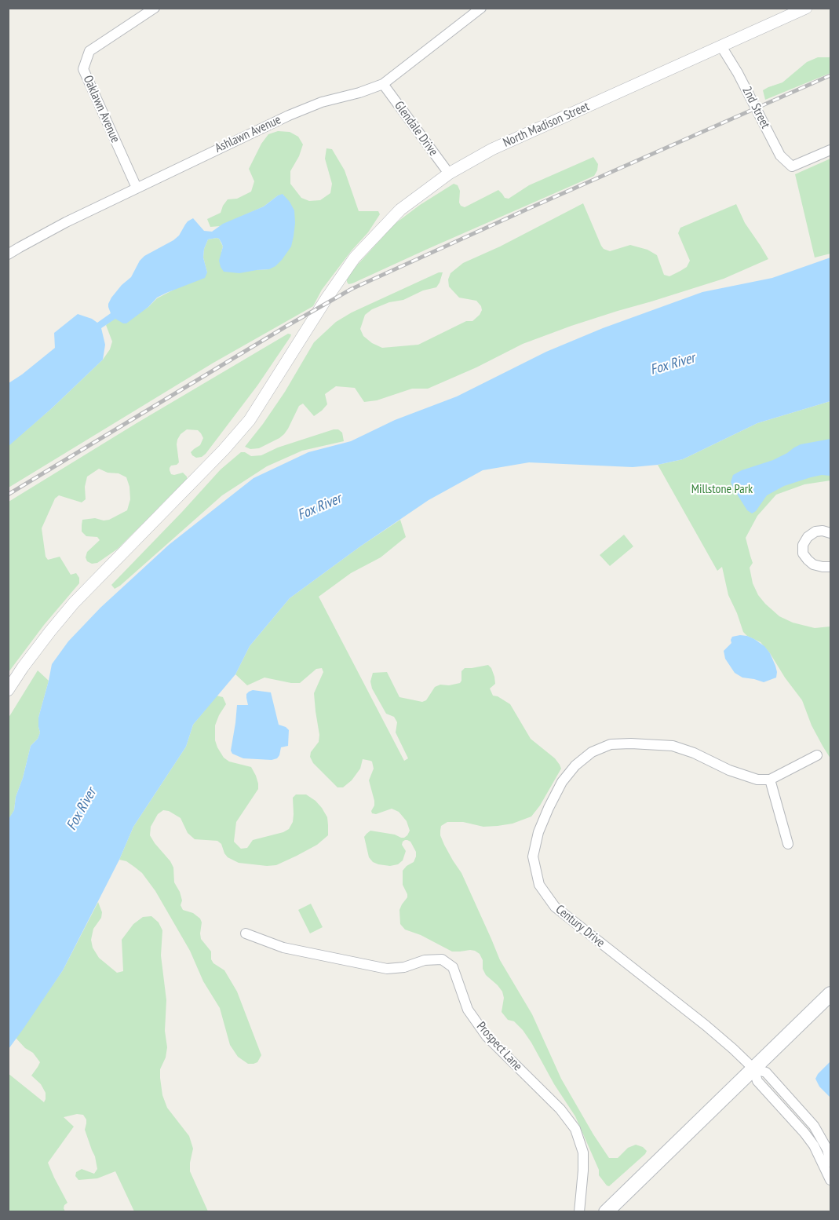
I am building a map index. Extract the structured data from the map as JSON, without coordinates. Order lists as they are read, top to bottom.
{
  "streets": {
    "street": [
      "2nd Street",
      "Oaklawn Avenue",
      "North Madison Street",
      "Glendale Drive",
      "Ashlawn Avenue",
      "Century Drive",
      "Prospect Lane"
    ]
  },
  "crossings": [
    ["2nd Street", "North Madison Street"],
    ["Oaklawn Avenue", "Ashlawn Avenue"],
    ["North Madison Street", "Glendale Drive"],
    ["Glendale Drive", "Ashlawn Avenue"]
  ],
  "water": ["Fox River"],
  "parks": ["Millstone Park"]
}
